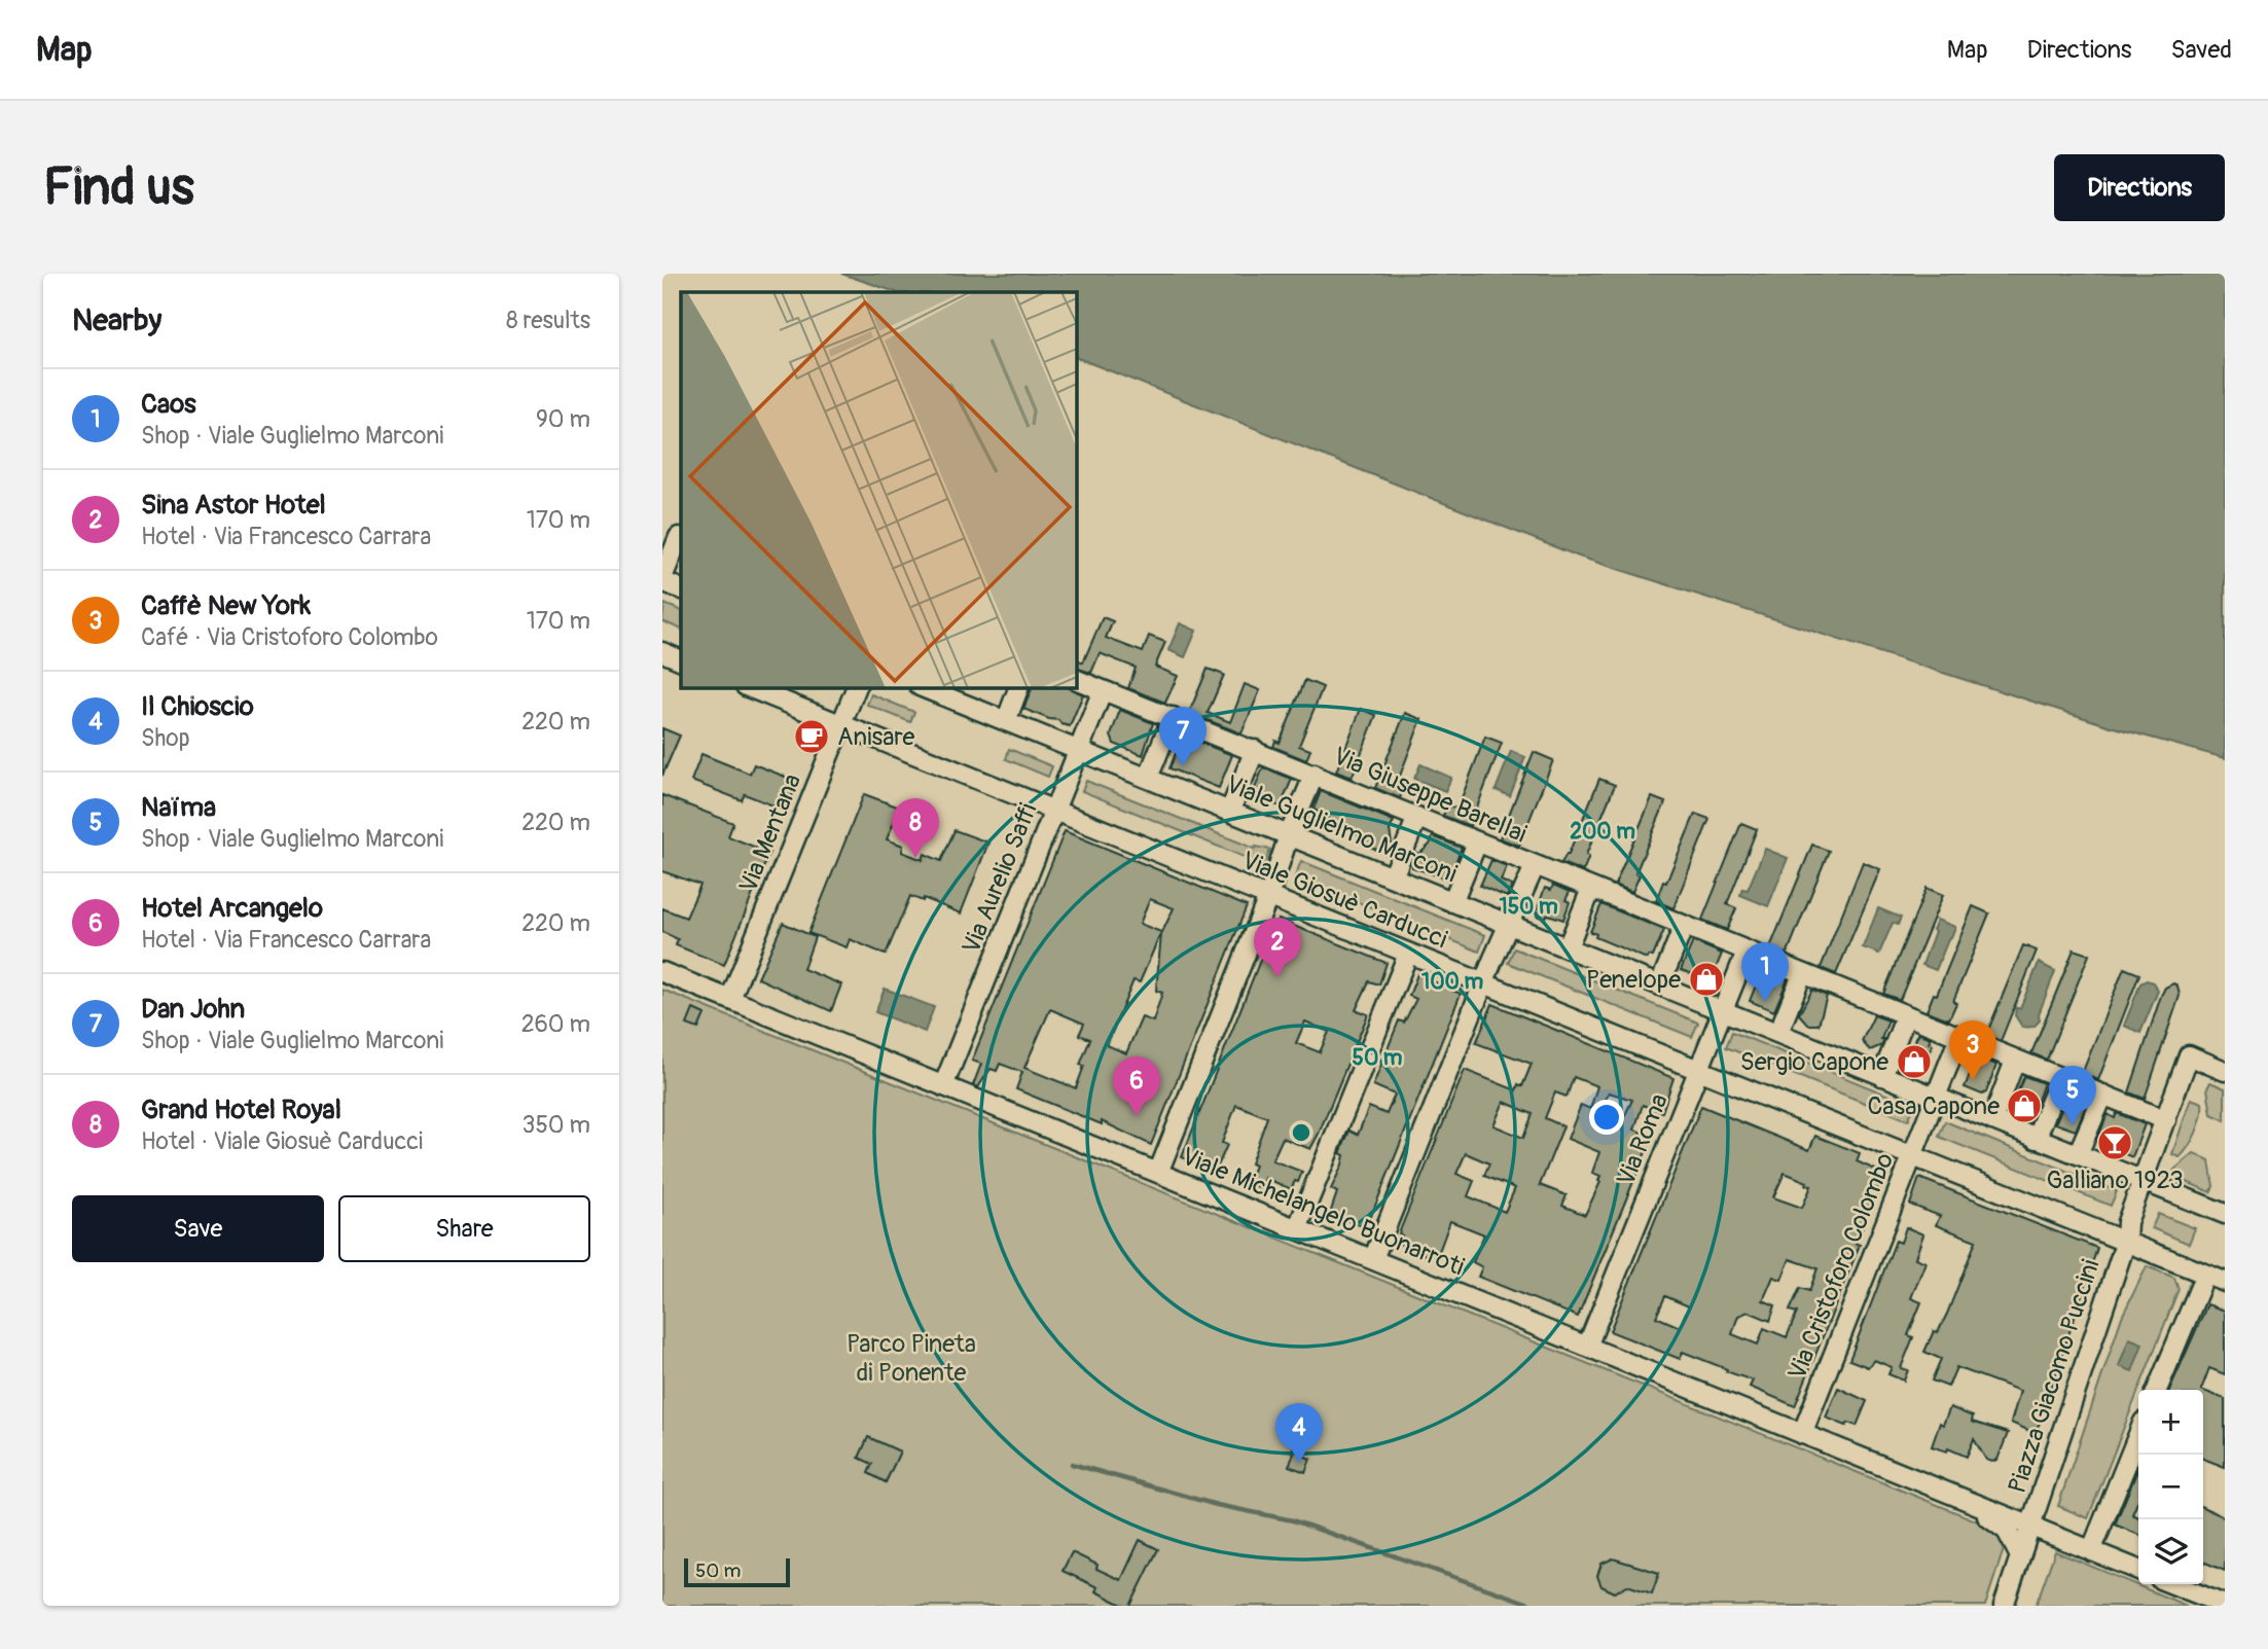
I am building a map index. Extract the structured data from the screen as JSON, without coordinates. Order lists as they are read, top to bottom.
{
  "streets": {
    "street": [
      "Via Giuseppe Barellai",
      "Viale Guglielmo Marconi",
      "Via Mentana",
      "Via Aurelio Saffi",
      "Viale Giosuè Carducci",
      "Via Roma",
      "Viale Michelangelo Buonarroti",
      "Via Cristoforo Colombo",
      "Piazza Giacomo Puccini"
    ]
  },
  "crossings": [
    ["Via Giuseppe Barellai", "Via Aurelio Saffi"],
    ["Via Giuseppe Barellai", "Via Roma"],
    ["Via Giuseppe Barellai", "Via Cristoforo Colombo"],
    ["Via Giuseppe Barellai", "Piazza Giacomo Puccini"],
    ["Viale Guglielmo Marconi", "Via Aurelio Saffi"],
    ["Viale Guglielmo Marconi", "Via Roma"],
    ["Viale Guglielmo Marconi", "Via Cristoforo Colombo"],
    ["Viale Guglielmo Marconi", "Piazza Giacomo Puccini"],
    ["Via Mentana", "Viale Giosuè Carducci"],
    ["Via Mentana", "Viale Michelangelo Buonarroti"],
    ["Via Aurelio Saffi", "Viale Giosuè Carducci"],
    ["Via Aurelio Saffi", "Viale Michelangelo Buonarroti"],
    ["Viale Giosuè Carducci", "Via Roma"],
    ["Viale Giosuè Carducci", "Via Cristoforo Colombo"],
    ["Viale Giosuè Carducci", "Piazza Giacomo Puccini"],
    ["Via Roma", "Viale Michelangelo Buonarroti"],
    ["Viale Michelangelo Buonarroti", "Via Cristoforo Colombo"],
    ["Viale Michelangelo Buonarroti", "Piazza Giacomo Puccini"]
  ],
  "parks": ["Parco Pineta di Ponente"],
  "places": {
    "cafe": ["Anisare"],
    "shop": ["Penelope", "Sergio Capone", "Casa Capone"],
    "bar": ["Galliano 1923"]
  },
  "scale_bar": "50 m",
  "page": {
    "header": "Map",
    "nav": ["Map", "Directions", "Saved"],
    "buttons": [
      "Directions",
      ["Save", "Share"]
    ],
    "title": "Find us",
    "heading": ["Nearby", "8 results"],
    "list": [
      {
        "mark": "1",
        "name": "Caos",
        "note": "Shop · Viale Guglielmo Marconi",
        "value": "90 m"
      },
      {
        "mark": "2",
        "name": "Sina Astor Hotel",
        "note": "Hotel · Via Francesco Carrara",
        "value": "170 m"
      },
      {
        "mark": "3",
        "name": "Caffè New York",
        "note": "Café · Via Cristoforo Colombo",
        "value": "170 m"
      },
      {
        "mark": "4",
        "name": "Il Chioscio",
        "note": "Shop",
        "value": "220 m"
      },
      {
        "mark": "5",
        "name": "Naïma",
        "note": "Shop · Viale Guglielmo Marconi",
        "value": "220 m"
      },
      {
        "mark": "6",
        "name": "Hotel Arcangelo",
        "note": "Hotel · Via Francesco Carrara",
        "value": "220 m"
      },
      {
        "mark": "7",
        "name": "Dan John",
        "note": "Shop · Viale Guglielmo Marconi",
        "value": "260 m"
      },
      {
        "mark": "8",
        "name": "Grand Hotel Royal",
        "note": "Hotel · Viale Giosuè Carducci",
        "value": "350 m"
      }
    ],
    "pins": [
      "7",
      "8",
      "2",
      "1",
      "3",
      "6",
      "5",
      "4"
    ],
    "map_buttons": ["+", "−"],
    "scale": "50 m"
  },
  "rings": [
    "200 m",
    "150 m",
    "100 m",
    "50 m"
  ]
}
